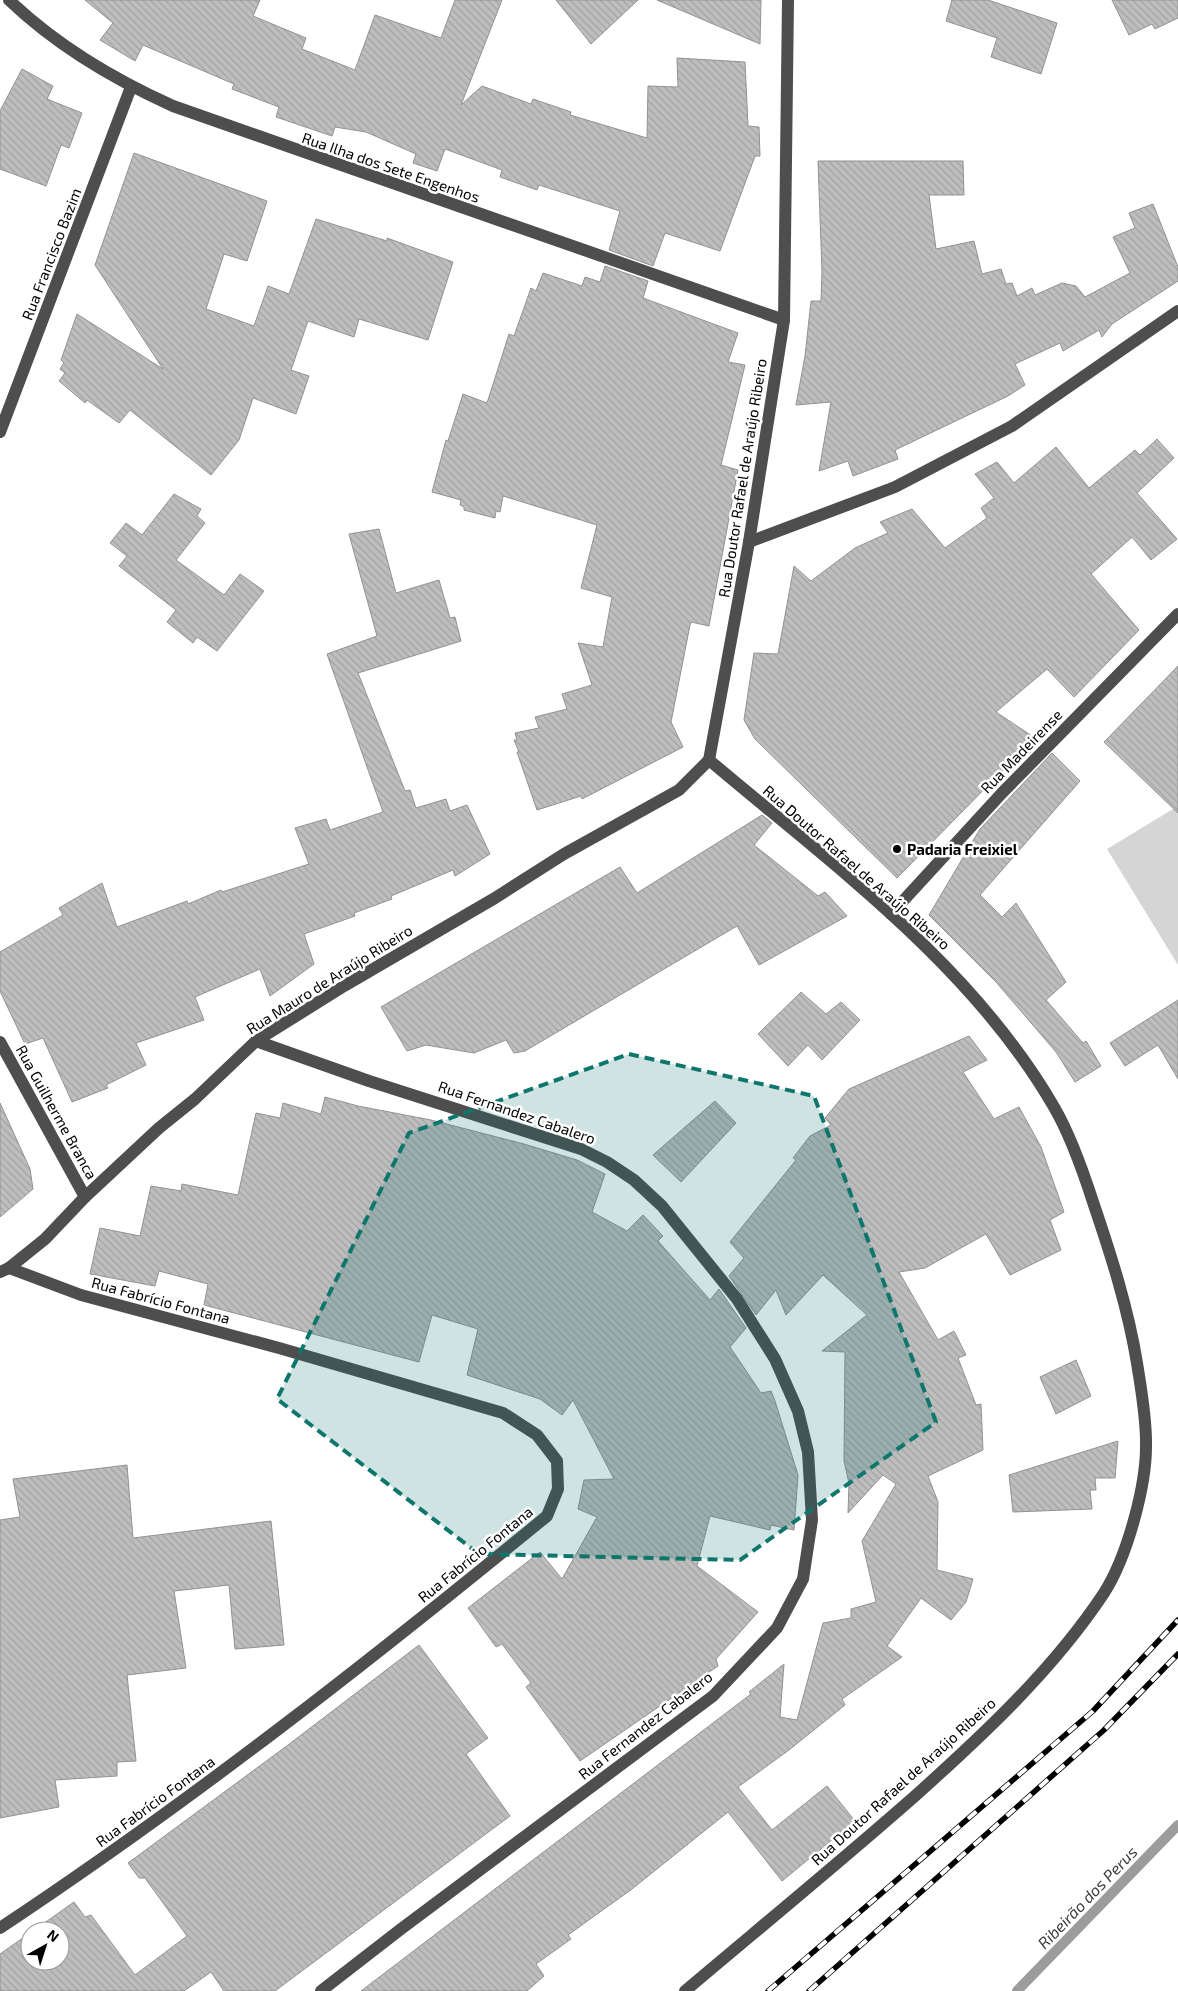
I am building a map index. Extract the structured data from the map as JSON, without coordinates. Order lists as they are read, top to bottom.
{
  "streets": {
    "street": [
      "Rua Ilha dos Sete Engenhos",
      "Rua Francisco Bazim",
      "Rua Doutor Rafael de Araújo Ribeiro",
      "Rua Madeirense",
      "Rua Mauro de Araújo Ribeiro",
      "Rua Guilherme Branca",
      "Rua Fernandez Cabalero",
      "Rua Fabrício Fontana"
    ]
  },
  "crossings": [
    ["Rua Ilha dos Sete Engenhos", "Rua Francisco Bazim"],
    ["Rua Ilha dos Sete Engenhos", "Rua Doutor Rafael de Araújo Ribeiro"],
    ["Rua Doutor Rafael de Araújo Ribeiro", "Rua Madeirense"],
    ["Rua Doutor Rafael de Araújo Ribeiro", "Rua Mauro de Araújo Ribeiro"],
    ["Rua Mauro de Araújo Ribeiro", "Rua Guilherme Branca"],
    ["Rua Mauro de Araújo Ribeiro", "Rua Fernandez Cabalero"],
    ["Rua Mauro de Araújo Ribeiro", "Rua Fabrício Fontana"]
  ],
  "water": ["Ribeirão dos Perus"],
  "places": ["Padaria Freixiel"],
  "north": "top right"
}
